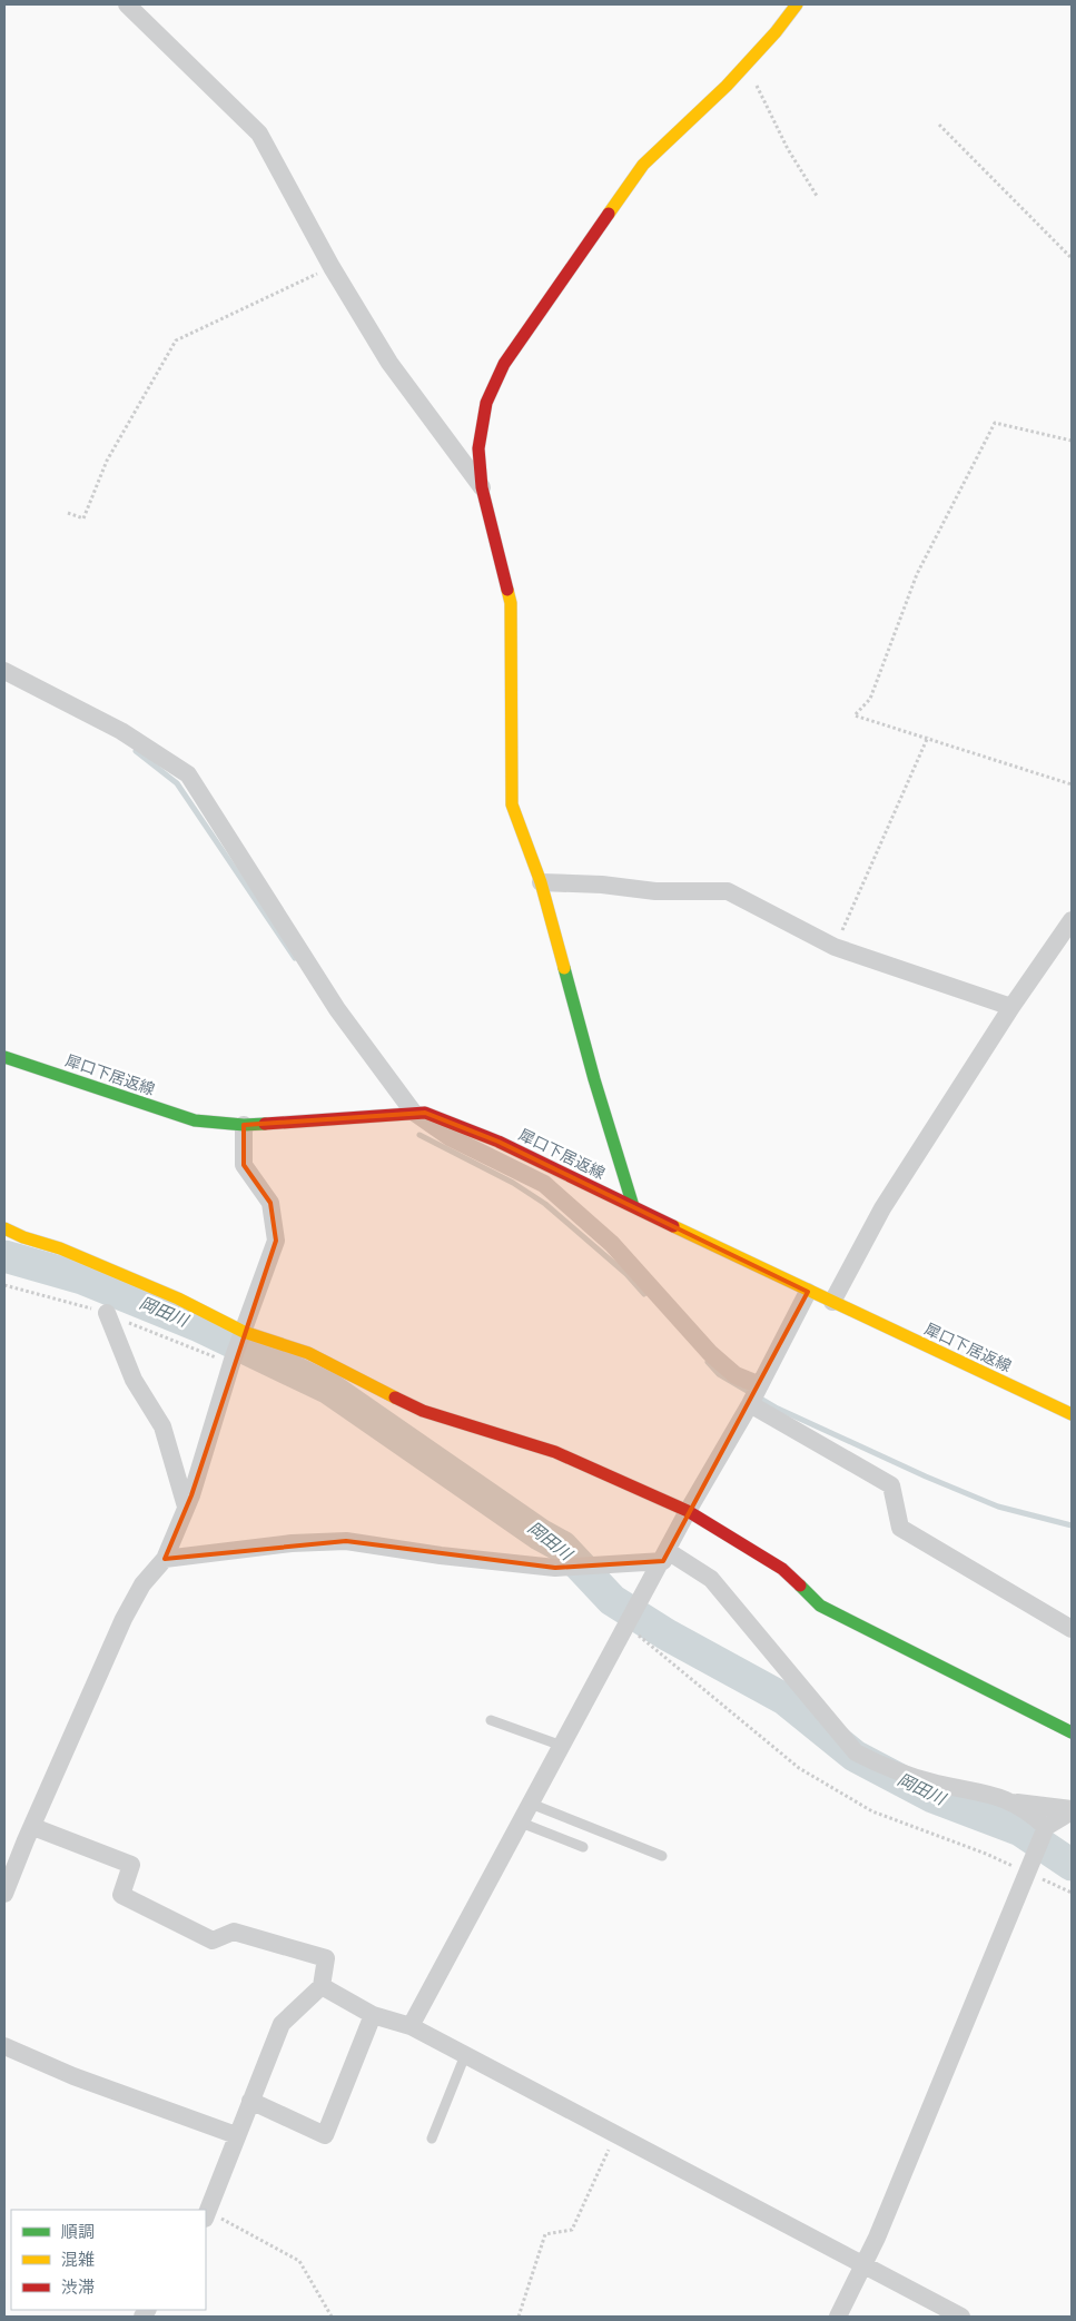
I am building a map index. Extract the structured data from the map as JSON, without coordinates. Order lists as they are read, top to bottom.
{
  "streets": {
    "street": ["犀口下居返線"]
  },
  "water": ["岡田川"],
  "legend": ["順調", "混雑", "渋滞"]
}
